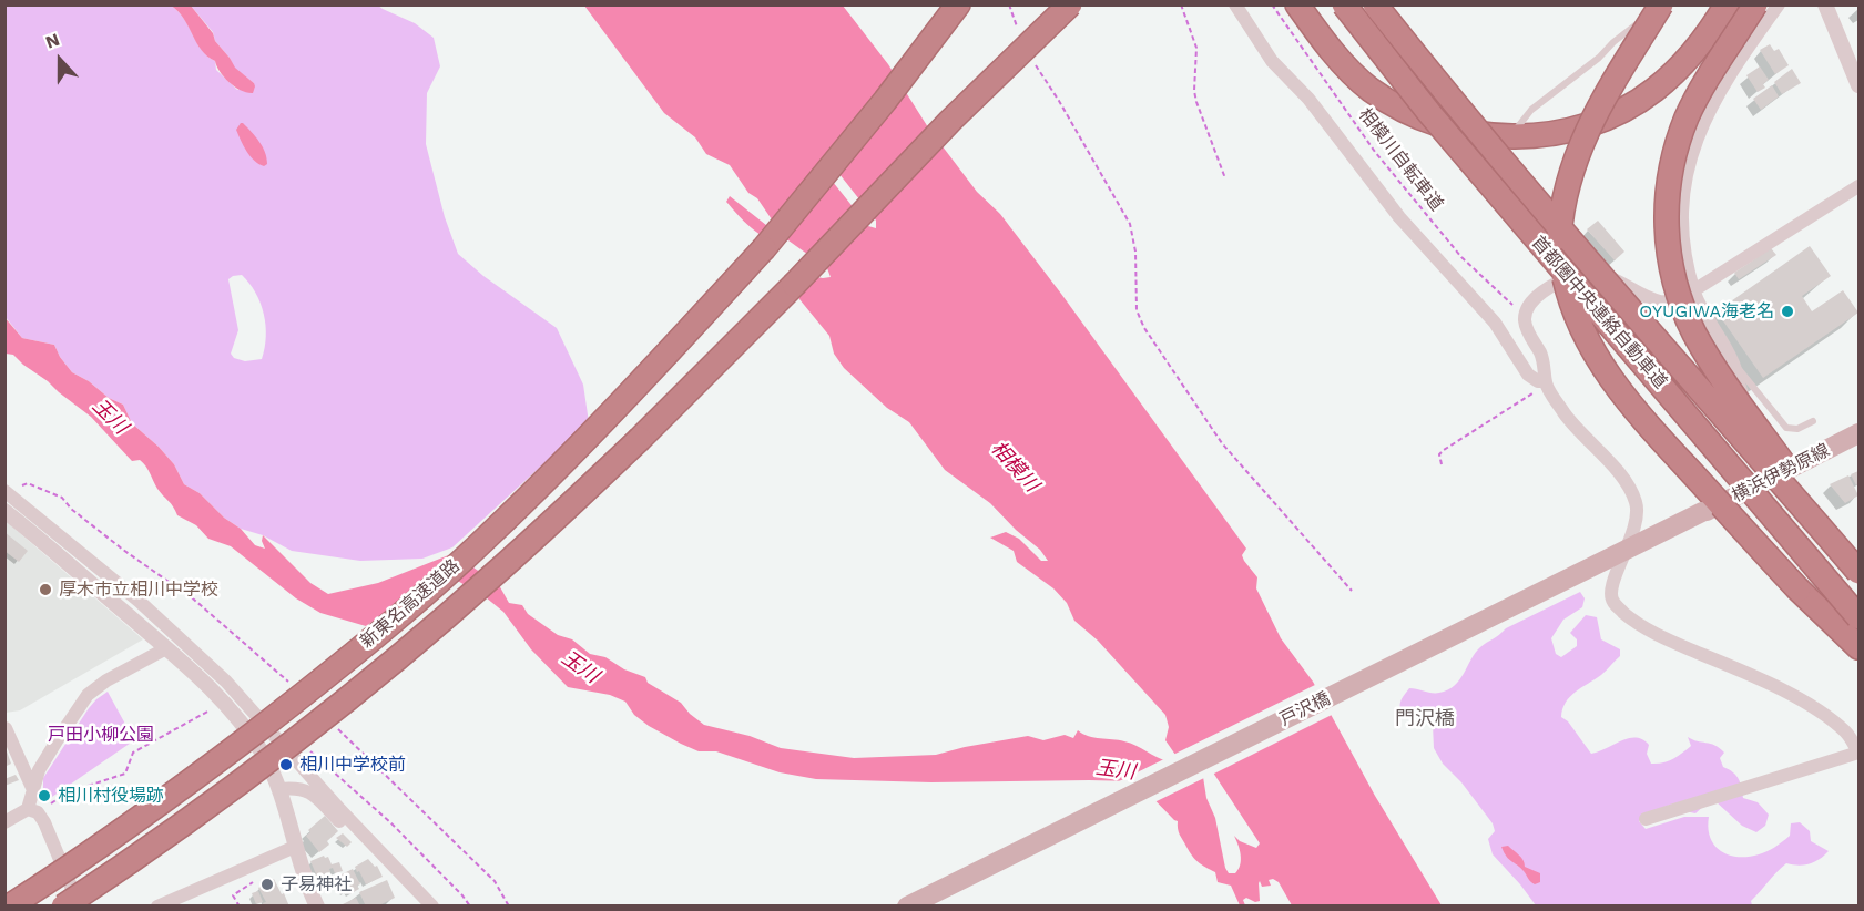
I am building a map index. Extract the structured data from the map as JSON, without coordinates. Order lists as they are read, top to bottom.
{
  "streets": {
    "highway": ["首都圏中央連絡自動車道", "新東名高速道路"],
    "main road": ["横浜伊勢原線", "戸沢橋"],
    "path": ["相模川自転車道"]
  },
  "crossings": [
    ["横浜伊勢原線", "戸沢橋"]
  ],
  "districts": ["門沢橋"],
  "water": ["玉川", "相模川"],
  "parks": ["戸田小柳公園"],
  "places": [
    "OYUGIWA海老名",
    "厚木市立相川中学校",
    "相川中学校前",
    "相川村役場跡",
    "子易神社"
  ],
  "north": "top"
}
